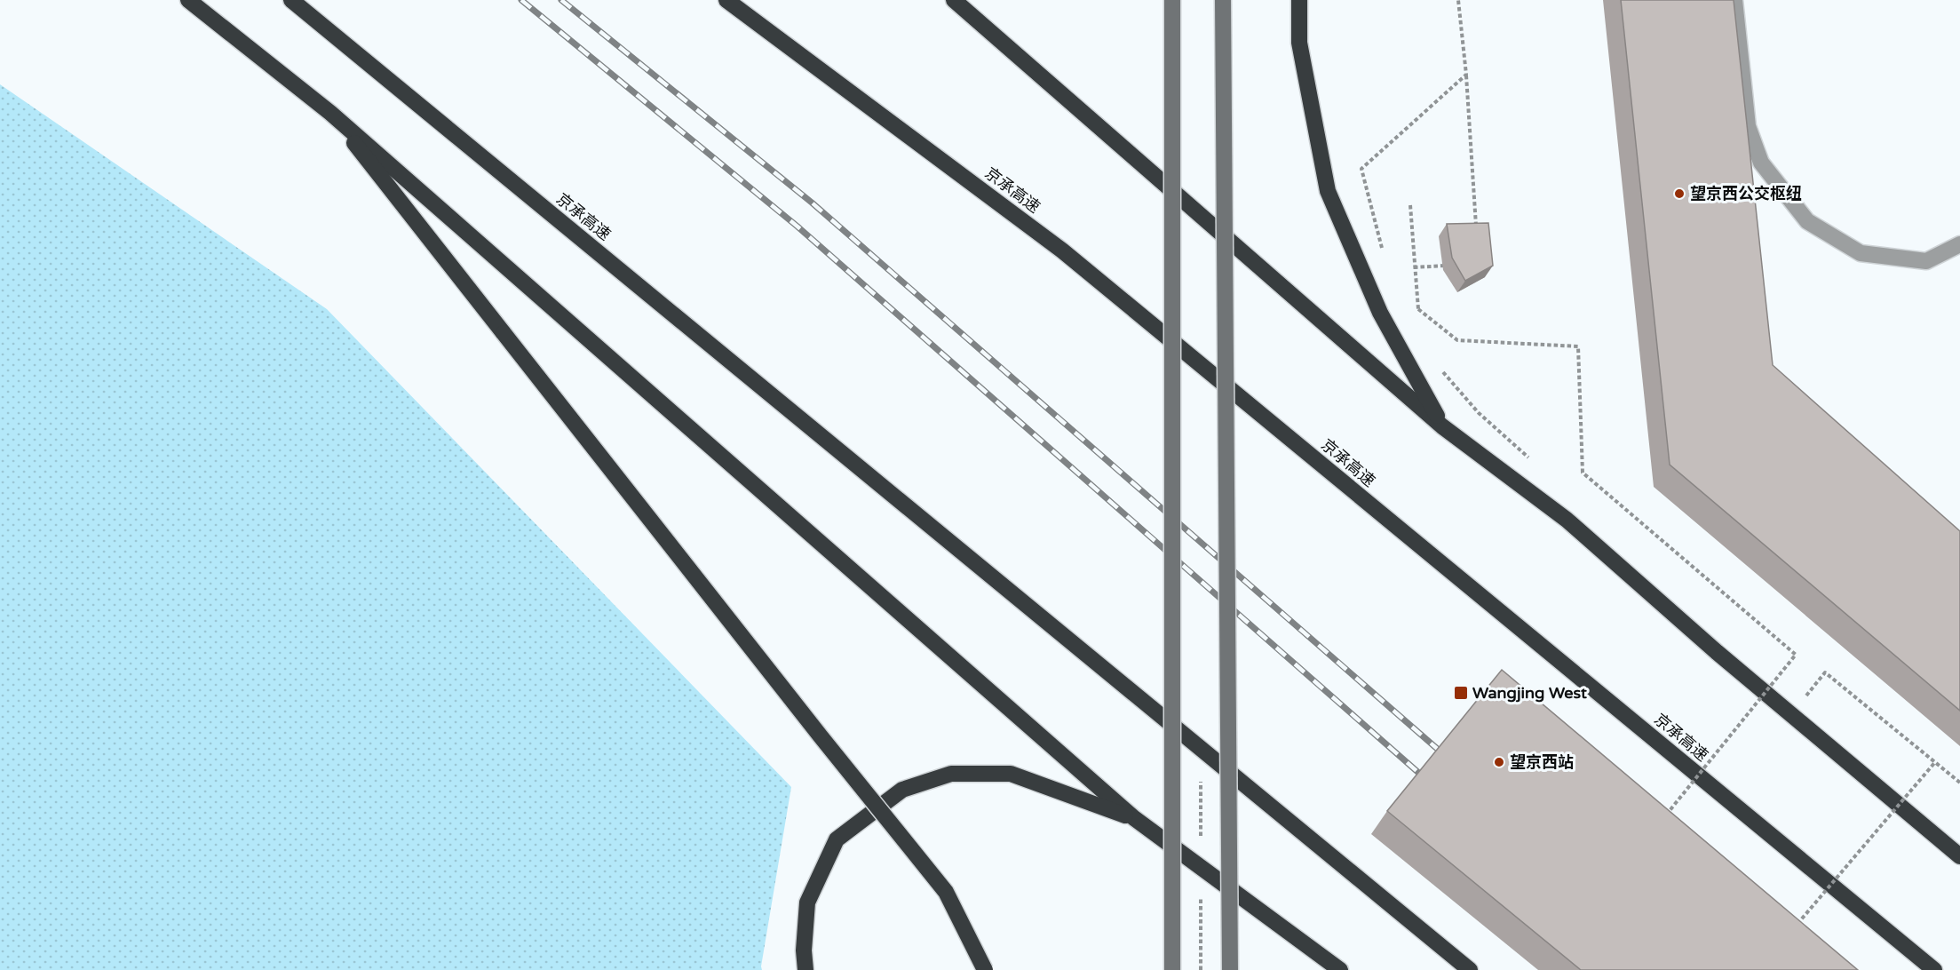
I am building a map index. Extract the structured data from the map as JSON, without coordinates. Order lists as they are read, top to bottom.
{
  "streets": {
    "highway": ["京承高速"]
  },
  "places": {
    "other": ["望京西公交枢纽", "望京西站"],
    "transit": ["Wangjing West"]
  }
}
